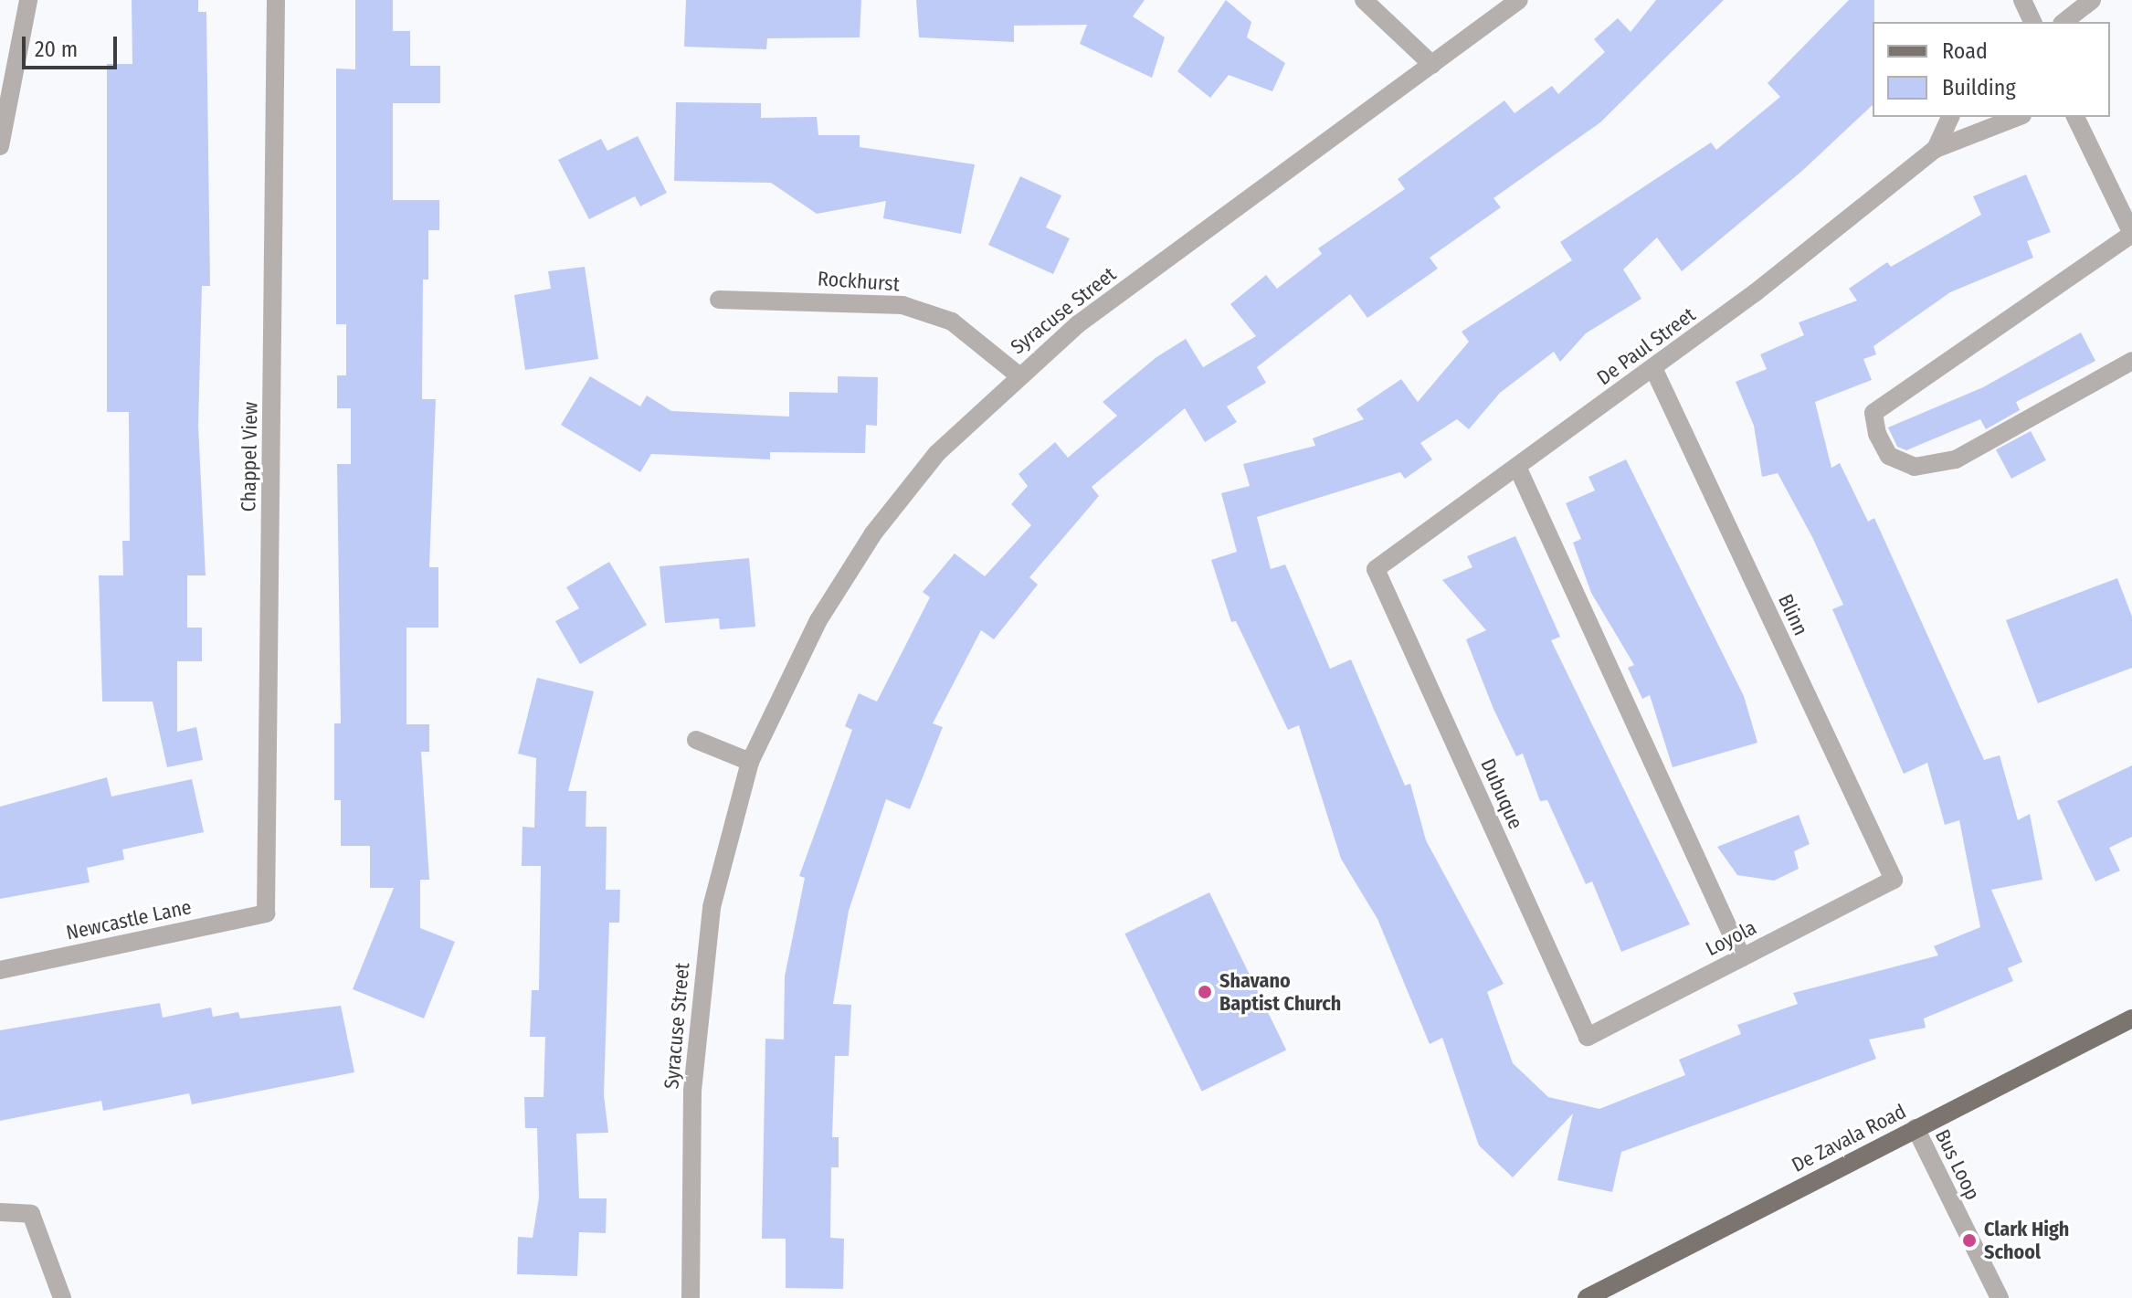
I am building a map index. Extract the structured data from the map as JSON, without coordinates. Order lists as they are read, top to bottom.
{
  "streets": {
    "main road": ["De Zavala Road"],
    "street": [
      "Rockhurst",
      "Syracuse Street",
      "De Paul Street",
      "Chappel View",
      "Blinn",
      "Dubuque",
      "Newcastle Lane",
      "Loyola",
      "Bus Loop"
    ]
  },
  "crossings": [
    ["Rockhurst", "Syracuse Street"],
    ["De Paul Street", "Blinn"],
    ["De Paul Street", "Dubuque"],
    ["Chappel View", "Newcastle Lane"],
    ["Blinn", "Loyola"],
    ["Dubuque", "Loyola"],
    ["De Zavala Road", "Bus Loop"]
  ],
  "places": ["Shavano Baptist Church", "Clark High School"],
  "legend": ["Road", "Building"],
  "scale_bar": "20 m"
}
